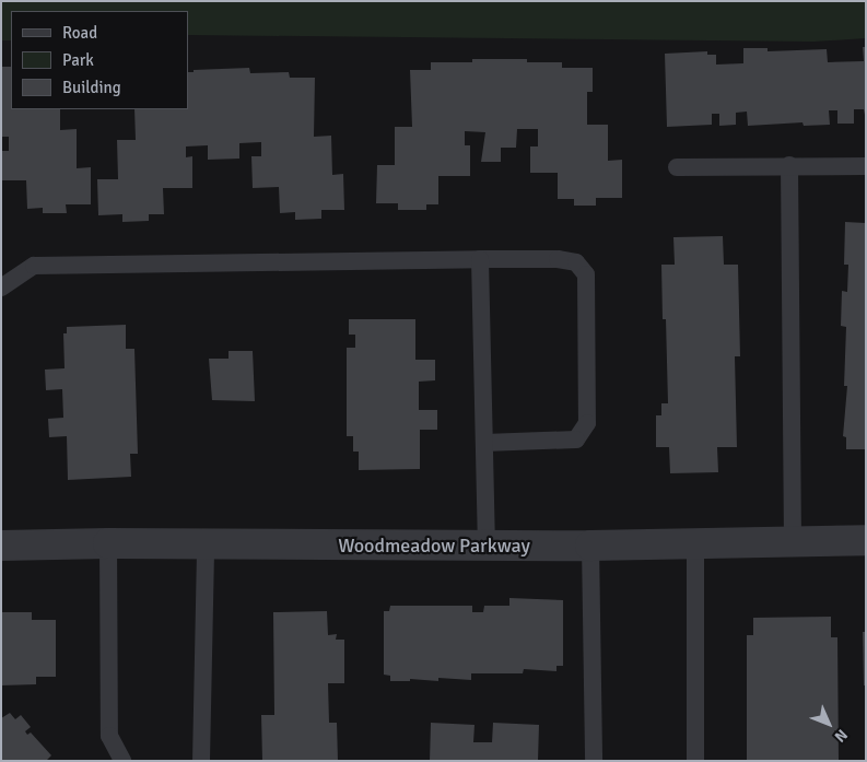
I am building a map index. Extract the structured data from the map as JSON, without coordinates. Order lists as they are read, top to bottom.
{
  "streets": {
    "street": ["Woodmeadow Parkway"]
  },
  "legend": ["Road", "Park", "Building"],
  "north": "bottom right"
}
